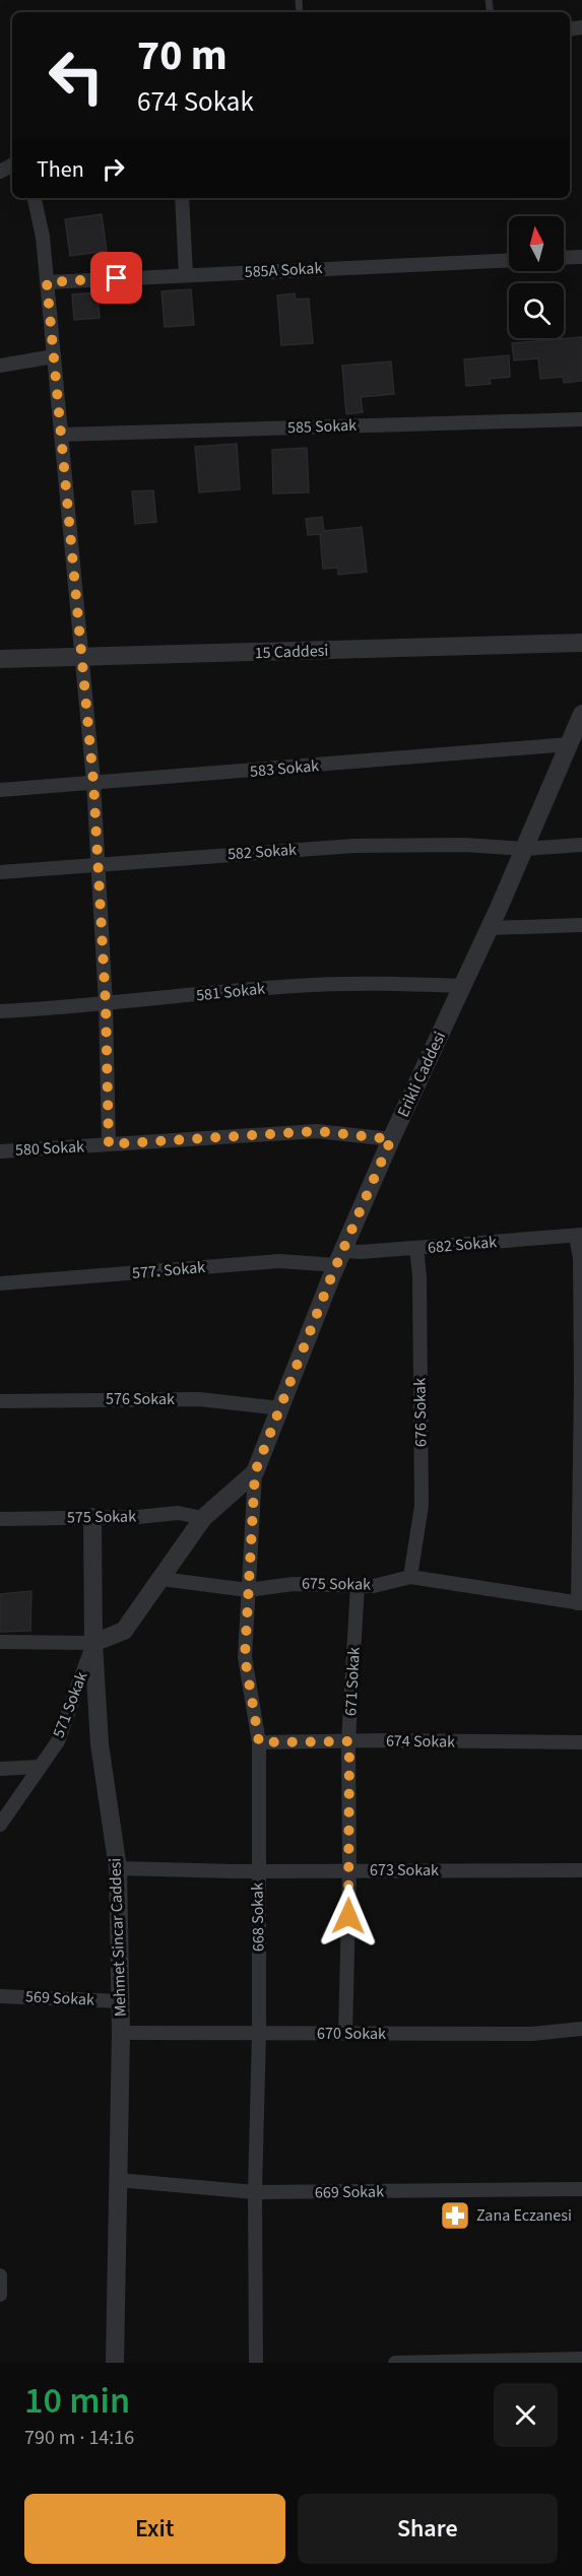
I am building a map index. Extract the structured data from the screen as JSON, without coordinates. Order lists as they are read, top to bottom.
{
  "streets": {
    "street": [
      "585A Sokak",
      "585 Sokak",
      "15 Caddesi",
      "583 Sokak",
      "582 Sokak",
      "581 Sokak",
      "Erikli Caddesi",
      "580 Sokak",
      "682 Sokak",
      "577. Sokak",
      "576 Sokak",
      "676 Sokak",
      "575 Sokak",
      "675 Sokak",
      "671 Sokak",
      "571 Sokak",
      "674 Sokak",
      "673 Sokak",
      "668 Sokak",
      "Mehmet Sincar Caddesi",
      "569 Sokak",
      "670 Sokak",
      "669 Sokak"
    ]
  },
  "crossings": [
    ["583 Sokak", "Erikli Caddesi"],
    ["582 Sokak", "Erikli Caddesi"],
    ["581 Sokak", "Erikli Caddesi"],
    ["Erikli Caddesi", "580 Sokak"],
    ["Erikli Caddesi", "682 Sokak"],
    ["Erikli Caddesi", "577. Sokak"],
    ["Erikli Caddesi", "576 Sokak"],
    ["Erikli Caddesi", "668 Sokak"],
    ["682 Sokak", "577. Sokak"],
    ["682 Sokak", "676 Sokak"],
    ["676 Sokak", "675 Sokak"],
    ["575 Sokak", "Mehmet Sincar Caddesi"],
    ["675 Sokak", "671 Sokak"],
    ["675 Sokak", "668 Sokak"],
    ["671 Sokak", "674 Sokak"],
    ["671 Sokak", "673 Sokak"],
    ["671 Sokak", "670 Sokak"],
    ["571 Sokak", "Mehmet Sincar Caddesi"],
    ["674 Sokak", "668 Sokak"],
    ["673 Sokak", "668 Sokak"],
    ["673 Sokak", "Mehmet Sincar Caddesi"],
    ["668 Sokak", "670 Sokak"],
    ["668 Sokak", "669 Sokak"],
    ["Mehmet Sincar Caddesi", "569 Sokak"],
    ["Mehmet Sincar Caddesi", "670 Sokak"],
    ["Mehmet Sincar Caddesi", "669 Sokak"]
  ],
  "places": {
    "pharmacy": ["Zana Eczanesi"]
  },
  "north": "top",
  "page": {
    "turn": ["70 m", "674 Sokak"],
    "then": "Then",
    "heading": ["10 min", "790 m · 14:16"],
    "buttons": ["Exit", "Share"]
  }
}
